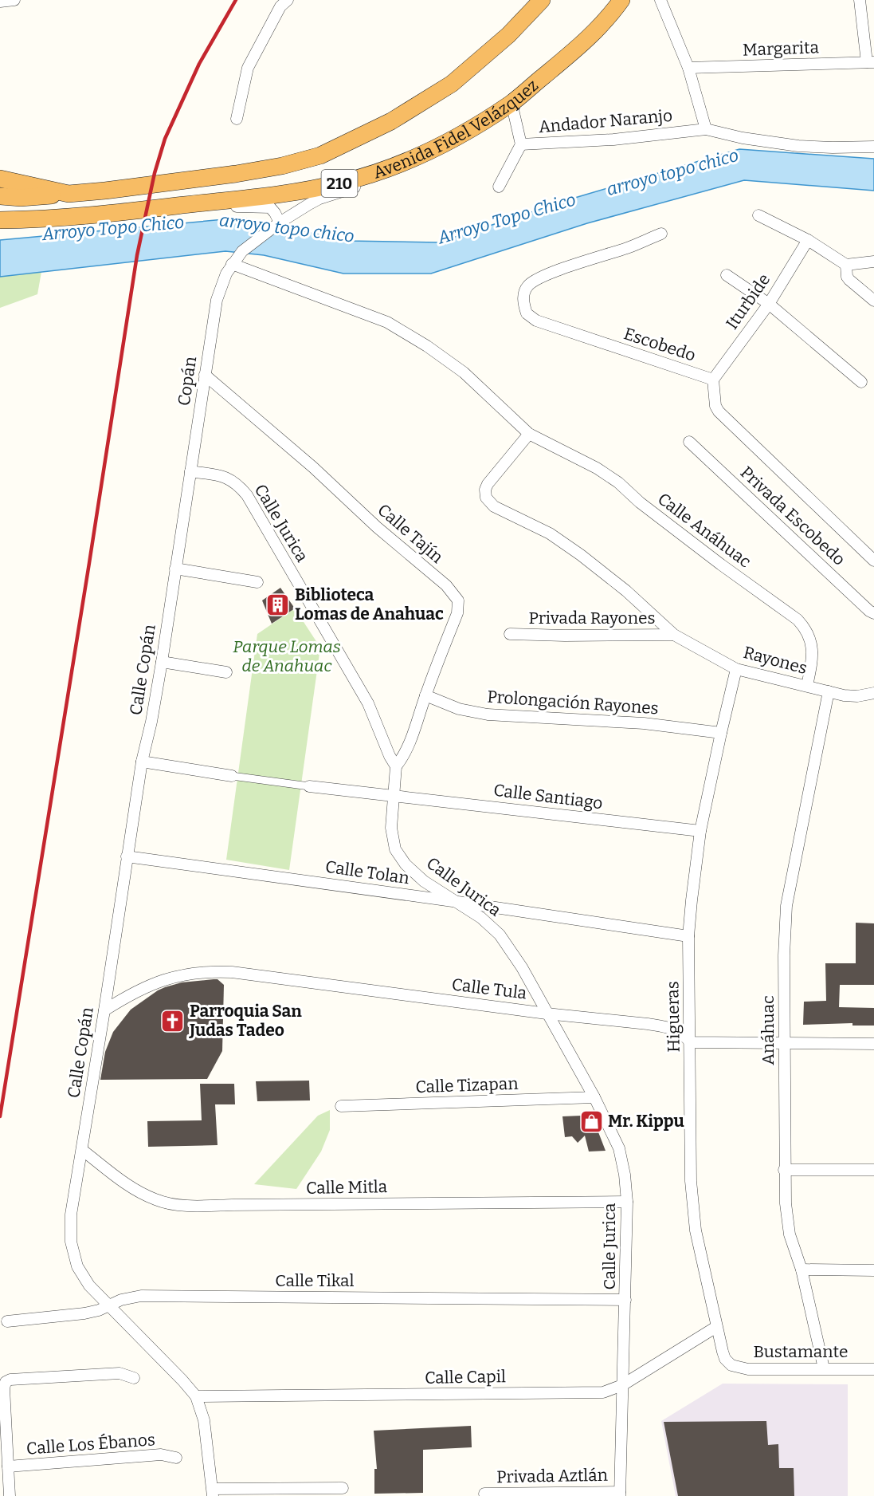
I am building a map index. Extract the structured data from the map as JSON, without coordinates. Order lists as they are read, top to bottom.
{
  "streets": {
    "highway": ["Avenida Fidel Velázquez", "210"],
    "street": [
      "Margarita",
      "Andador Naranjo",
      "Iturbide",
      "Escobedo",
      "Copán",
      "Privada Escobedo",
      "Calle Jurica",
      "Calle Anáhuac",
      "Calle Tajín",
      "Privada Rayones",
      "Rayones",
      "Calle Copán",
      "Prolongación Rayones",
      "Calle Santiago",
      "Calle Tolan",
      "Calle Tula",
      "Higueras",
      "Anáhuac",
      "Calle Tizapan",
      "Calle Mitla",
      "Calle Tikal",
      "Bustamante",
      "Calle Capil",
      "Calle Los Ébanos",
      "Privada Aztlán"
    ]
  },
  "crossings": [
    ["Andador Naranjo", "Avenida Fidel Velázquez"],
    ["Avenida Fidel Velázquez", "Copán"],
    ["Iturbide", "Escobedo"],
    ["Copán", "Calle Jurica"],
    ["Copán", "Calle Anáhuac"],
    ["Copán", "Calle Tajín"],
    ["Copán", "Calle Copán"],
    ["Calle Jurica", "Calle Tajín"],
    ["Calle Jurica", "Calle Santiago"],
    ["Calle Jurica", "Calle Tolan"],
    ["Calle Jurica", "Calle Tula"],
    ["Calle Jurica", "Calle Tizapan"],
    ["Calle Jurica", "Calle Mitla"],
    ["Calle Jurica", "Calle Tikal"],
    ["Calle Jurica", "Calle Capil"],
    ["Calle Jurica", "Privada Aztlán"],
    ["Calle Anáhuac", "Rayones"],
    ["Calle Tajín", "Prolongación Rayones"],
    ["Privada Rayones", "Rayones"],
    ["Rayones", "Higueras"],
    ["Rayones", "Anáhuac"],
    ["Calle Copán", "Calle Tolan"],
    ["Calle Copán", "Calle Tula"],
    ["Calle Copán", "Calle Mitla"],
    ["Calle Copán", "Calle Tikal"],
    ["Calle Copán", "Calle Capil"],
    ["Prolongación Rayones", "Higueras"],
    ["Calle Santiago", "Higueras"],
    ["Calle Tolan", "Higueras"],
    ["Calle Tula", "Higueras"],
    ["Higueras", "Bustamante"],
    ["Higueras", "Calle Capil"],
    ["Anáhuac", "Bustamante"]
  ],
  "water": ["arroyo topo chico", "Arroyo Topo Chico"],
  "parks": ["Parque Lomas de Anahuac"],
  "places": {
    "building": ["Biblioteca Lomas de Anahuac"],
    "church": ["Parroquia San Judas Tadeo"],
    "shop": ["Mr. Kippu"]
  }
}
